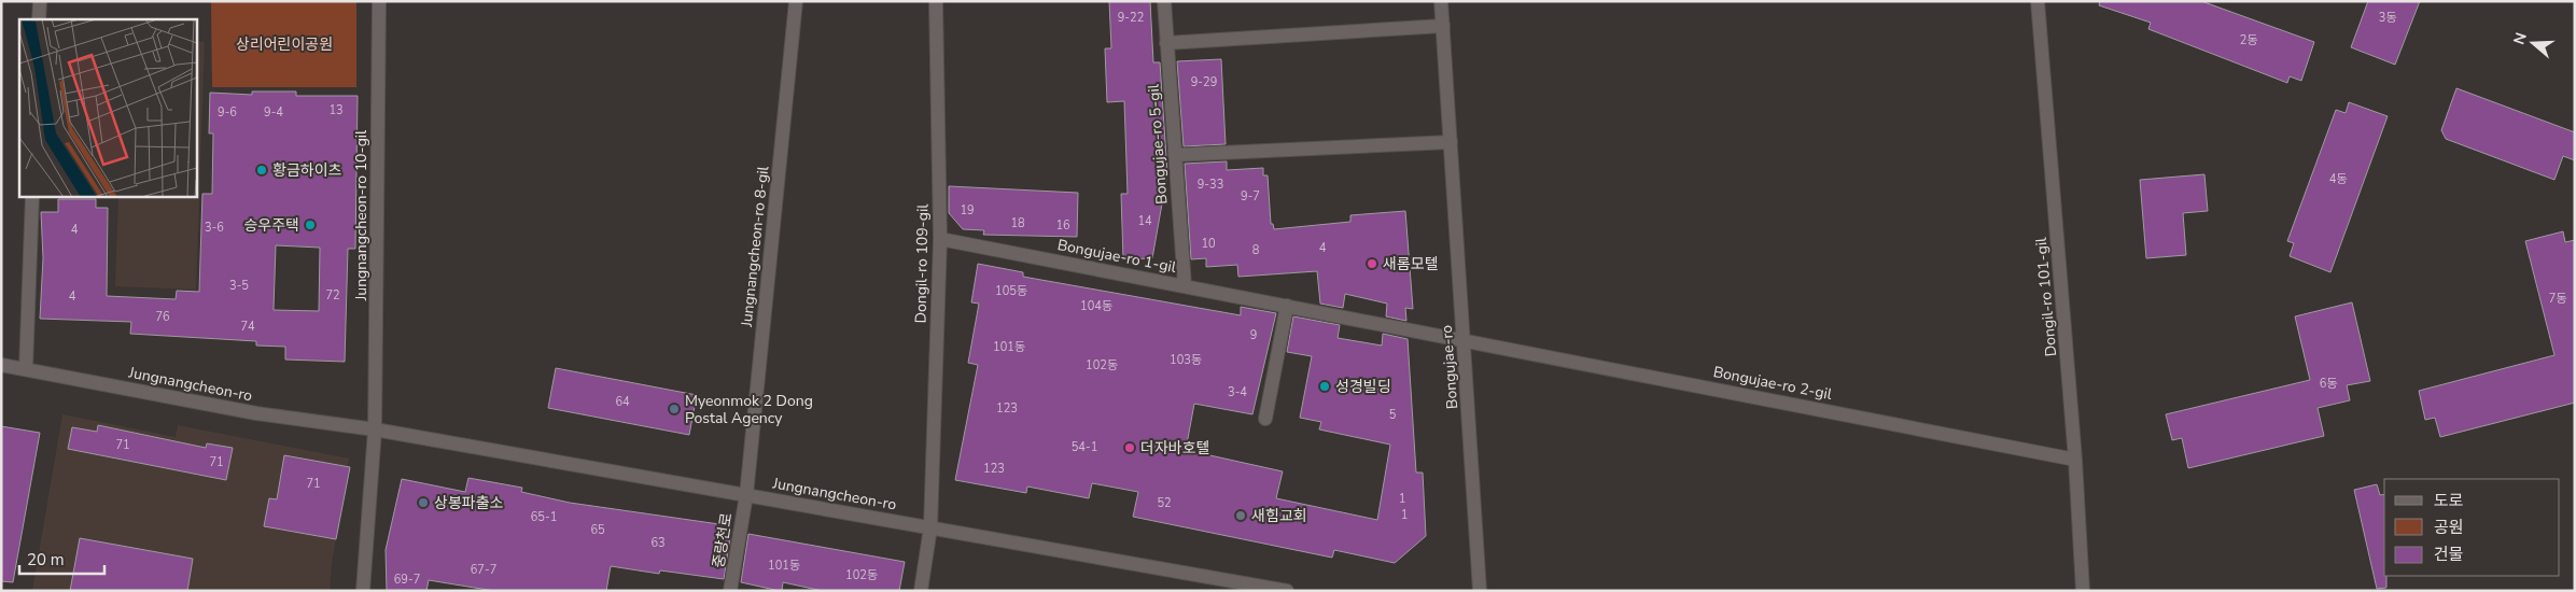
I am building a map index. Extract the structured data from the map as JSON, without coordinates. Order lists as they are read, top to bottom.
{
  "streets": {
    "street": [
      "Bongujae-ro 5-gil",
      "Jungnangcheon-ro 10-gil",
      "Jungnangcheon-ro 8-gil",
      "Bongujae-ro 1-gil",
      "Dongil-ro 109-gil",
      "Dongil-ro 101-gil",
      "Bongujae-ro",
      "Bongujae-ro 2-gil",
      "Jungnangcheon-ro",
      "중랑천로"
    ]
  },
  "crossings": [
    ["Bongujae-ro 5-gil", "Bongujae-ro 1-gil"],
    ["Jungnangcheon-ro 10-gil", "Jungnangcheon-ro"],
    ["Jungnangcheon-ro 8-gil", "Jungnangcheon-ro"],
    ["Jungnangcheon-ro 8-gil", "중랑천로"],
    ["Bongujae-ro 1-gil", "Dongil-ro 109-gil"],
    ["Bongujae-ro 1-gil", "Bongujae-ro"],
    ["Bongujae-ro 1-gil", "Bongujae-ro 2-gil"],
    ["Dongil-ro 109-gil", "Jungnangcheon-ro"],
    ["Dongil-ro 101-gil", "Bongujae-ro 2-gil"],
    ["Bongujae-ro", "Bongujae-ro 2-gil"],
    ["Jungnangcheon-ro", "중랑천로"]
  ],
  "parks": ["상리어린이공원"],
  "places": [
    "황금하이츠",
    "승우주택",
    "새롬모텔",
    "성경빌딩",
    "Myeonmok 2 Dong Postal Agency",
    "더자바호텔",
    "상봉파출소",
    "새힘교회"
  ],
  "house_numbers": [
    "9-22",
    "3동",
    "2동",
    "9-29",
    "13",
    "9-6",
    "9-4",
    "4동",
    "9-33",
    "9-7",
    "19",
    "14",
    "18",
    "16",
    "3-6",
    "4",
    "10",
    "4",
    "8",
    "3-5",
    "105동",
    "72",
    "4",
    "7동",
    "104동",
    "76",
    "74",
    "9",
    "101동",
    "103동",
    "102동",
    "6동",
    "3-4",
    "64",
    "123",
    "5",
    "71",
    "54-1",
    "71",
    "123",
    "71",
    "1",
    "52",
    "1",
    "65-1",
    "65",
    "63",
    "101동",
    "67-7",
    "102동",
    "69-7"
  ],
  "legend": ["도로", "공원", "건물"],
  "scale_bar": "20 m",
  "north": "left"
}
